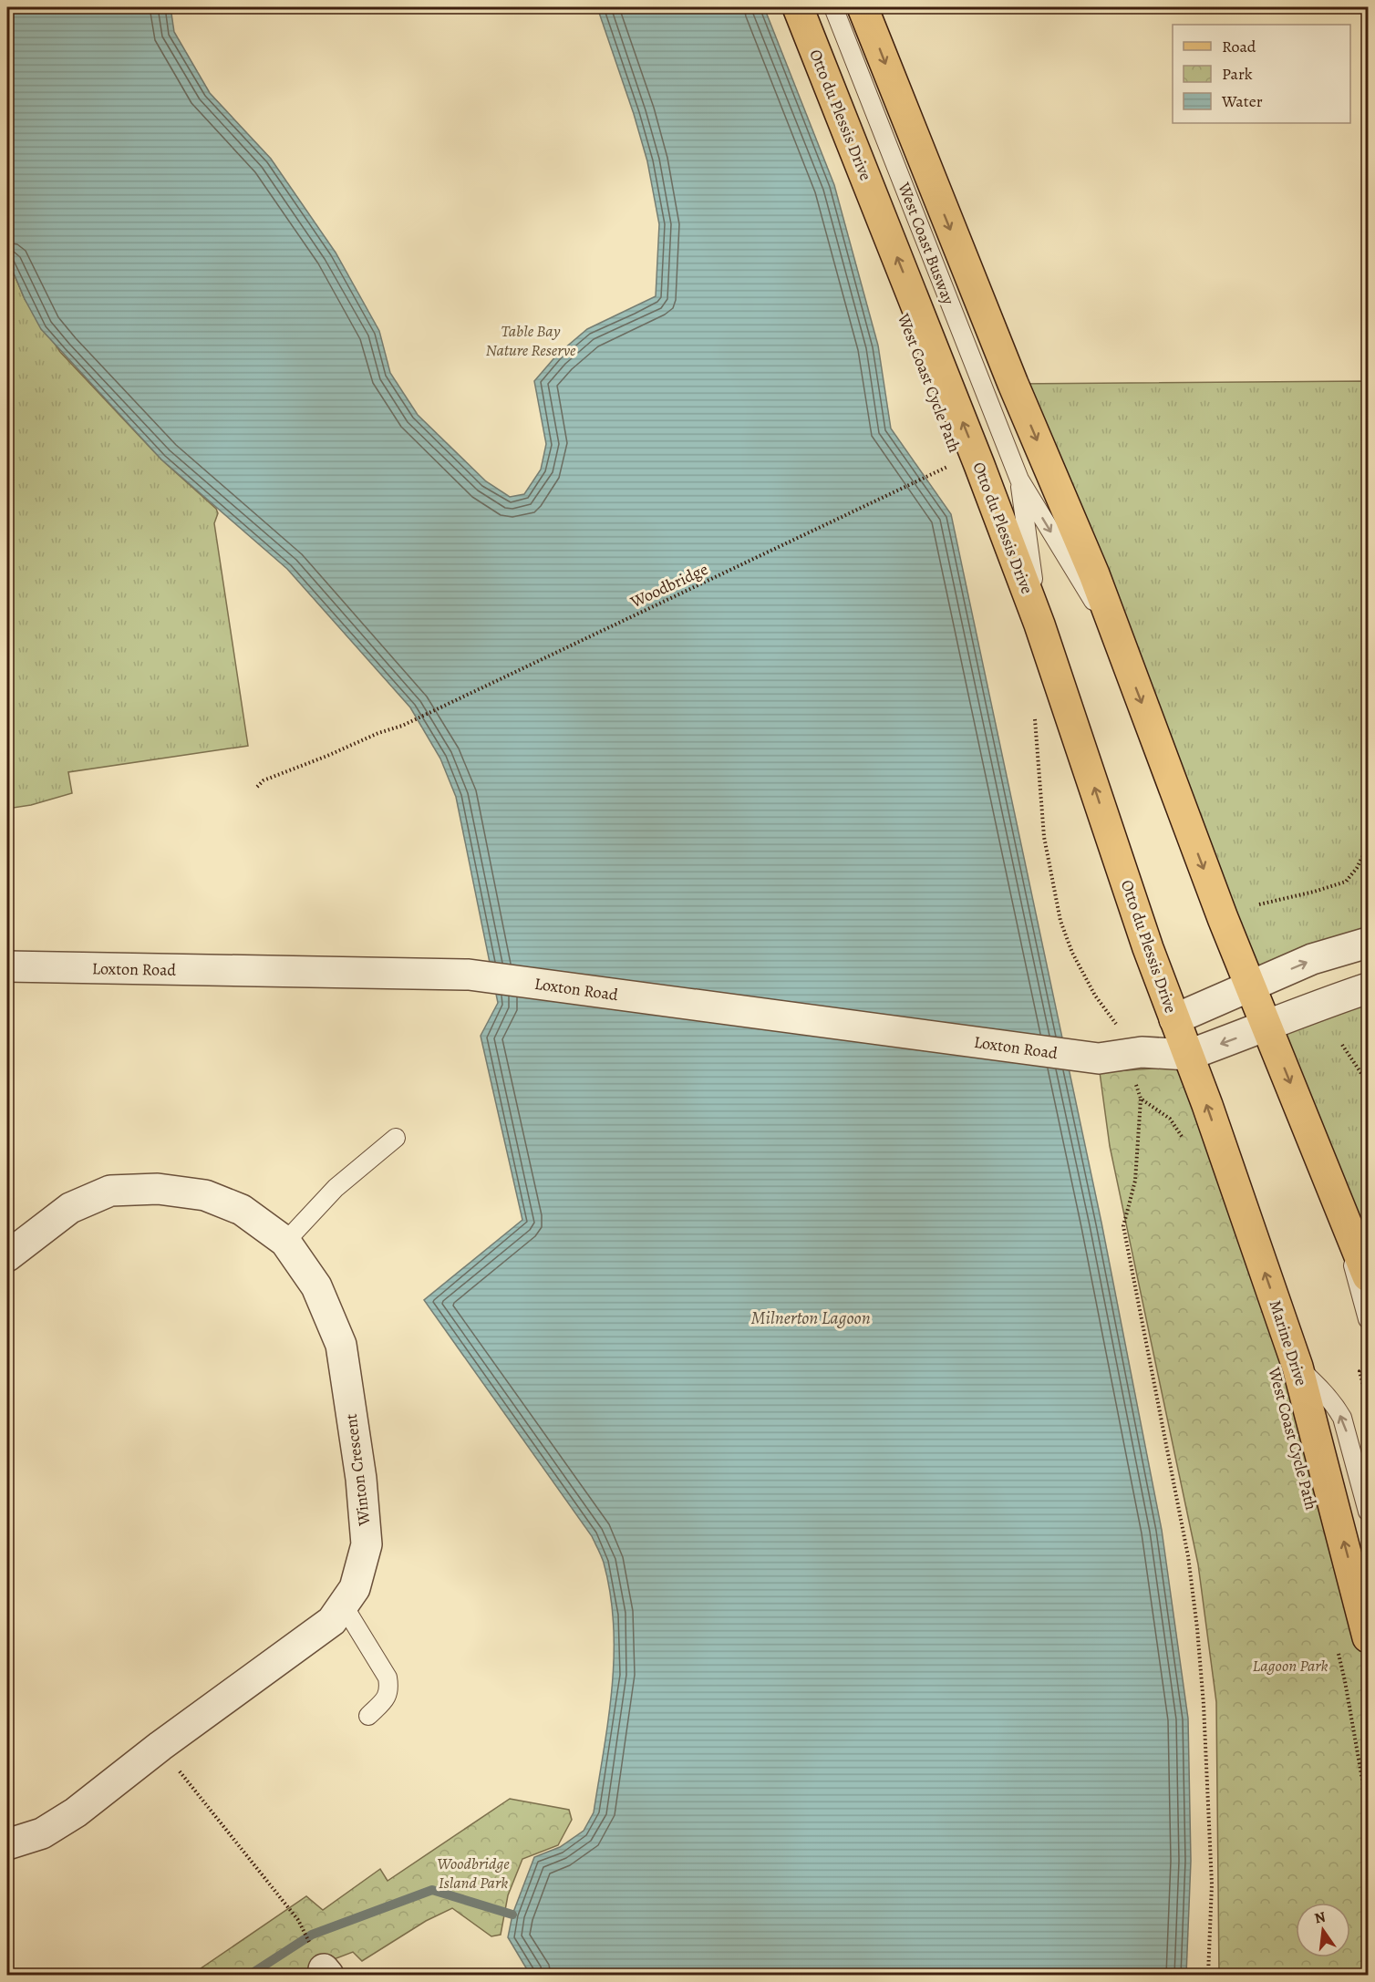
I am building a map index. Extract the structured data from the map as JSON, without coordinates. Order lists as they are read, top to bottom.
{
  "streets": {
    "main road": ["Otto du Plessis Drive", "Marine Drive"],
    "street": ["Loxton Road", "Winton Crescent"],
    "lane": ["West Coast Busway"],
    "path": ["West Coast Cycle Path", "Woodbridge"]
  },
  "crossings": [
    ["Otto du Plessis Drive", "West Coast Busway"],
    ["Otto du Plessis Drive", "Loxton Road"],
    ["Otto du Plessis Drive", "Marine Drive"],
    ["West Coast Cycle Path", "Woodbridge"],
    ["Loxton Road", "Marine Drive"]
  ],
  "water": ["Milnerton Lagoon"],
  "parks": ["Table Bay Nature Reserve", "Lagoon Park", "Woodbridge Island Park"],
  "legend": ["Road", "Park", "Water"],
  "north": "top"
}
